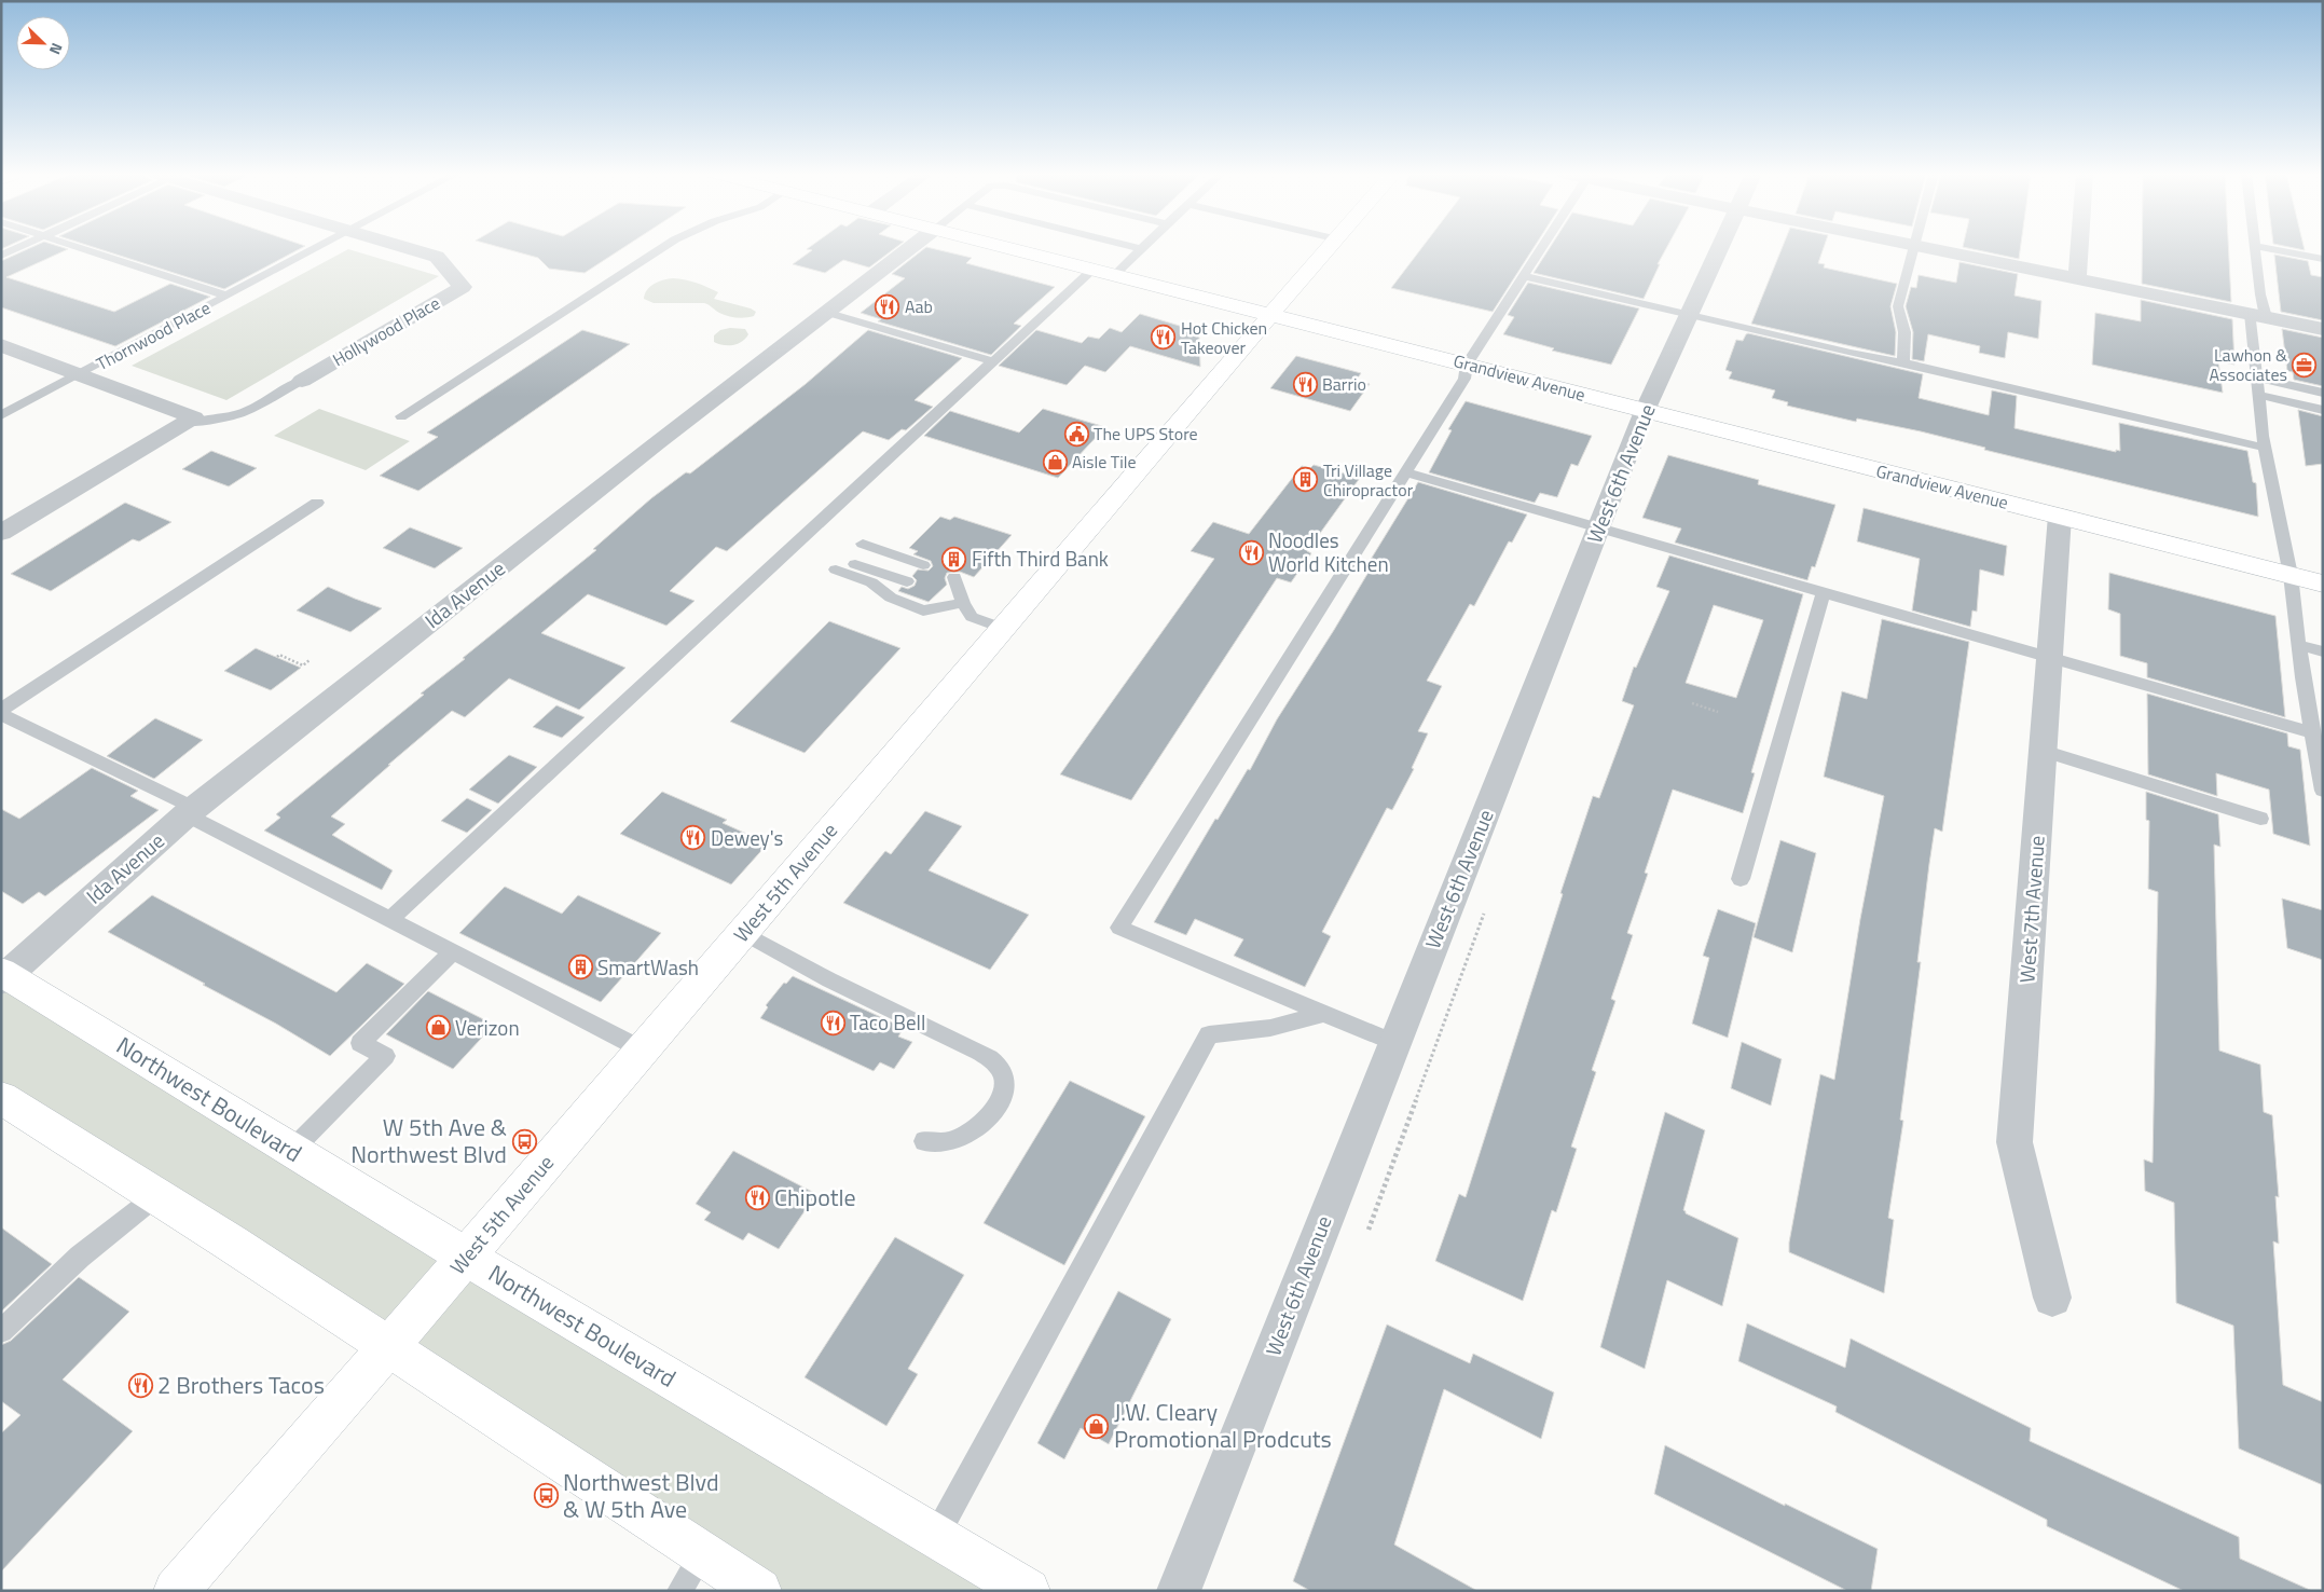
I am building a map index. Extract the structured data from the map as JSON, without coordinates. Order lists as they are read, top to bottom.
{
  "streets": {
    "main road": ["Grandview Avenue", "West 5th Avenue", "Northwest Boulevard"],
    "street": [
      "Hollywood Place",
      "West 6th Avenue",
      "Ida Avenue",
      "West 7th Avenue"
    ],
    "lane": ["Thornwood Place"]
  },
  "crossings": [
    ["Grandview Avenue", "West 6th Avenue"],
    ["Grandview Avenue", "West 5th Avenue"],
    ["Grandview Avenue", "West 7th Avenue"],
    ["Ida Avenue", "Northwest Boulevard"],
    ["West 5th Avenue", "Northwest Boulevard"]
  ],
  "places": {
    "restaurant": [
      "Aab",
      "Hot Chicken Takeover",
      "Barrio",
      "Noodles World Kitchen",
      "Dewey's",
      "Taco Bell",
      "Chipotle",
      "2 Brothers Tacos"
    ],
    "office": ["Lawhon & Associates"],
    "public building": ["The UPS Store"],
    "shop": ["Aisle Tile", "Verizon", "J.W. Cleary Promotional Prodcuts"],
    "building": ["Tri Village Chiropractor", "Fifth Third Bank", "SmartWash"],
    "bus stop": ["W 5th Ave & Northwest Blvd", "Northwest Blvd & W 5th Ave"]
  },
  "north": "bottom right"
}
